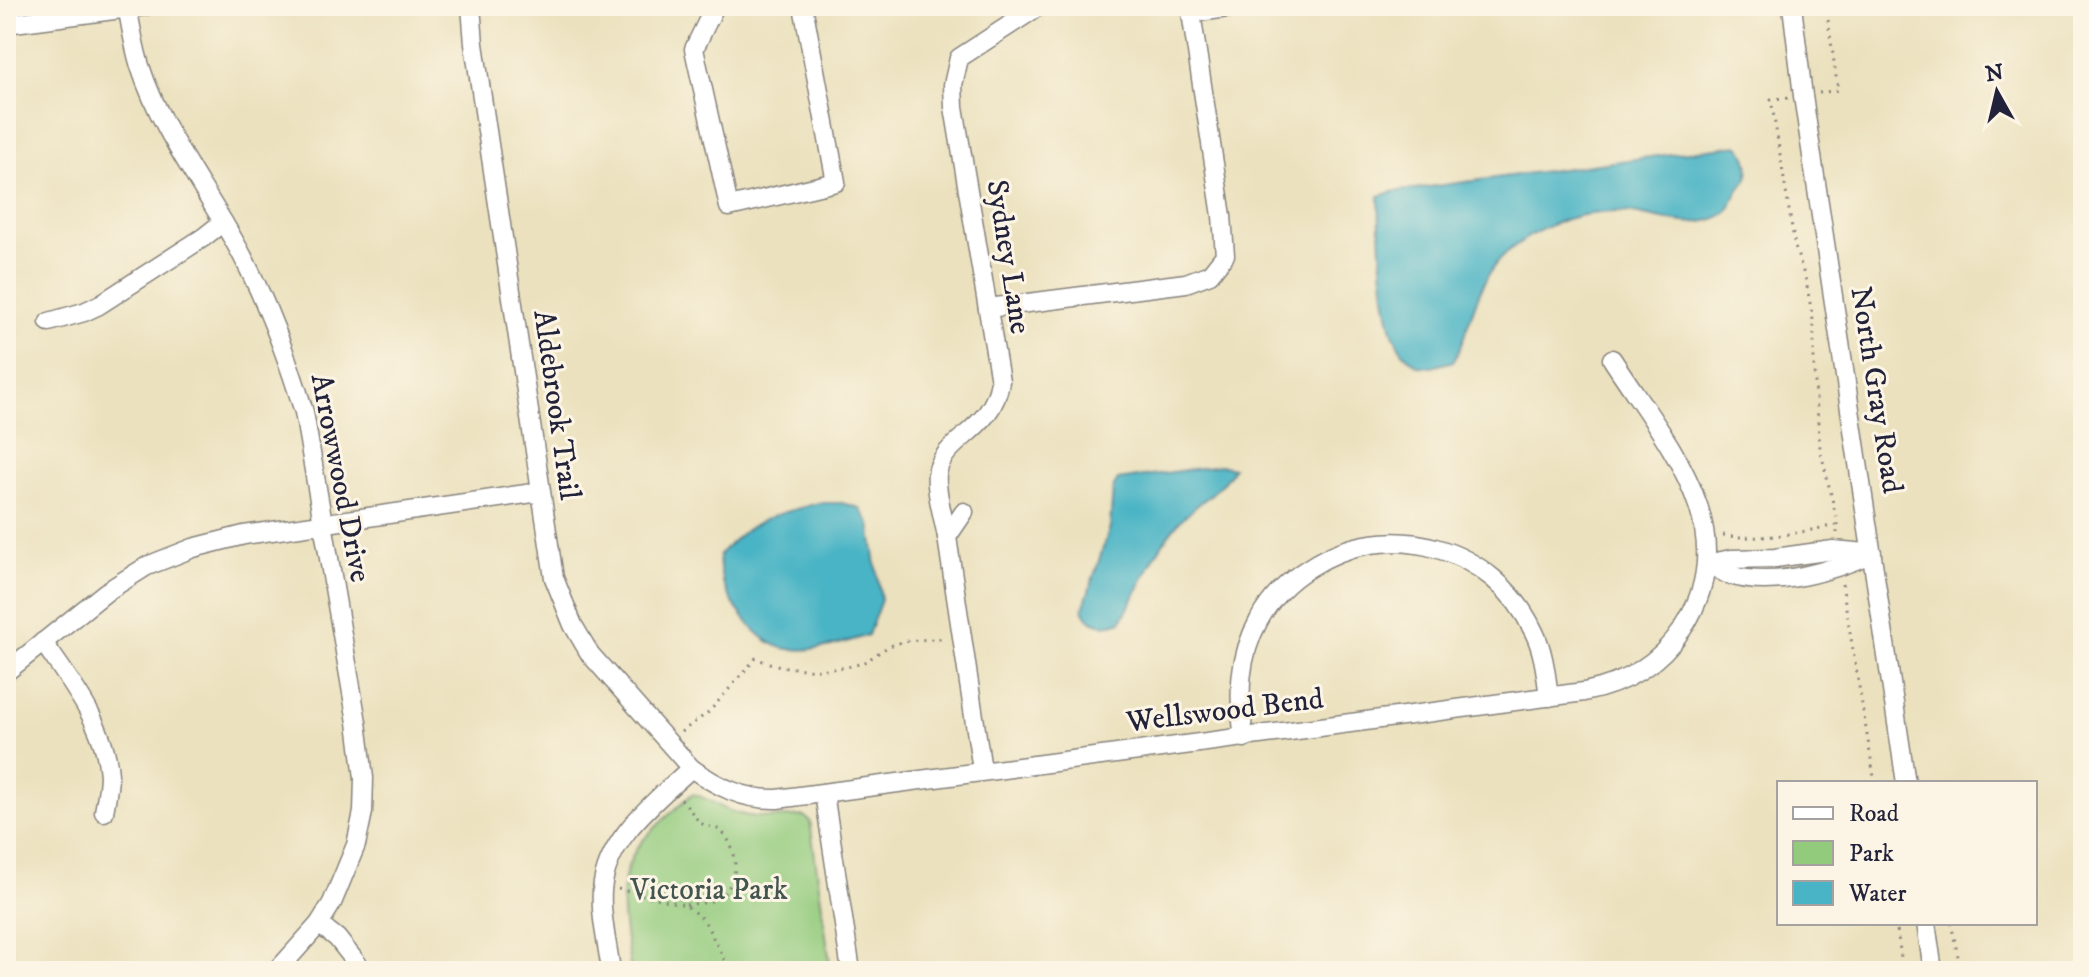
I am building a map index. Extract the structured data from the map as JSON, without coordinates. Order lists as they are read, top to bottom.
{
  "streets": {
    "street": [
      "Sydney Lane",
      "North Gray Road",
      "Aldebrook Trail",
      "Arrowwood Drive",
      "Wellswood Bend"
    ]
  },
  "crossings": [
    ["Sydney Lane", "Wellswood Bend"],
    ["Aldebrook Trail", "Wellswood Bend"]
  ],
  "parks": ["Victoria Park"],
  "legend": ["Road", "Park", "Water"],
  "north": "top"
}
